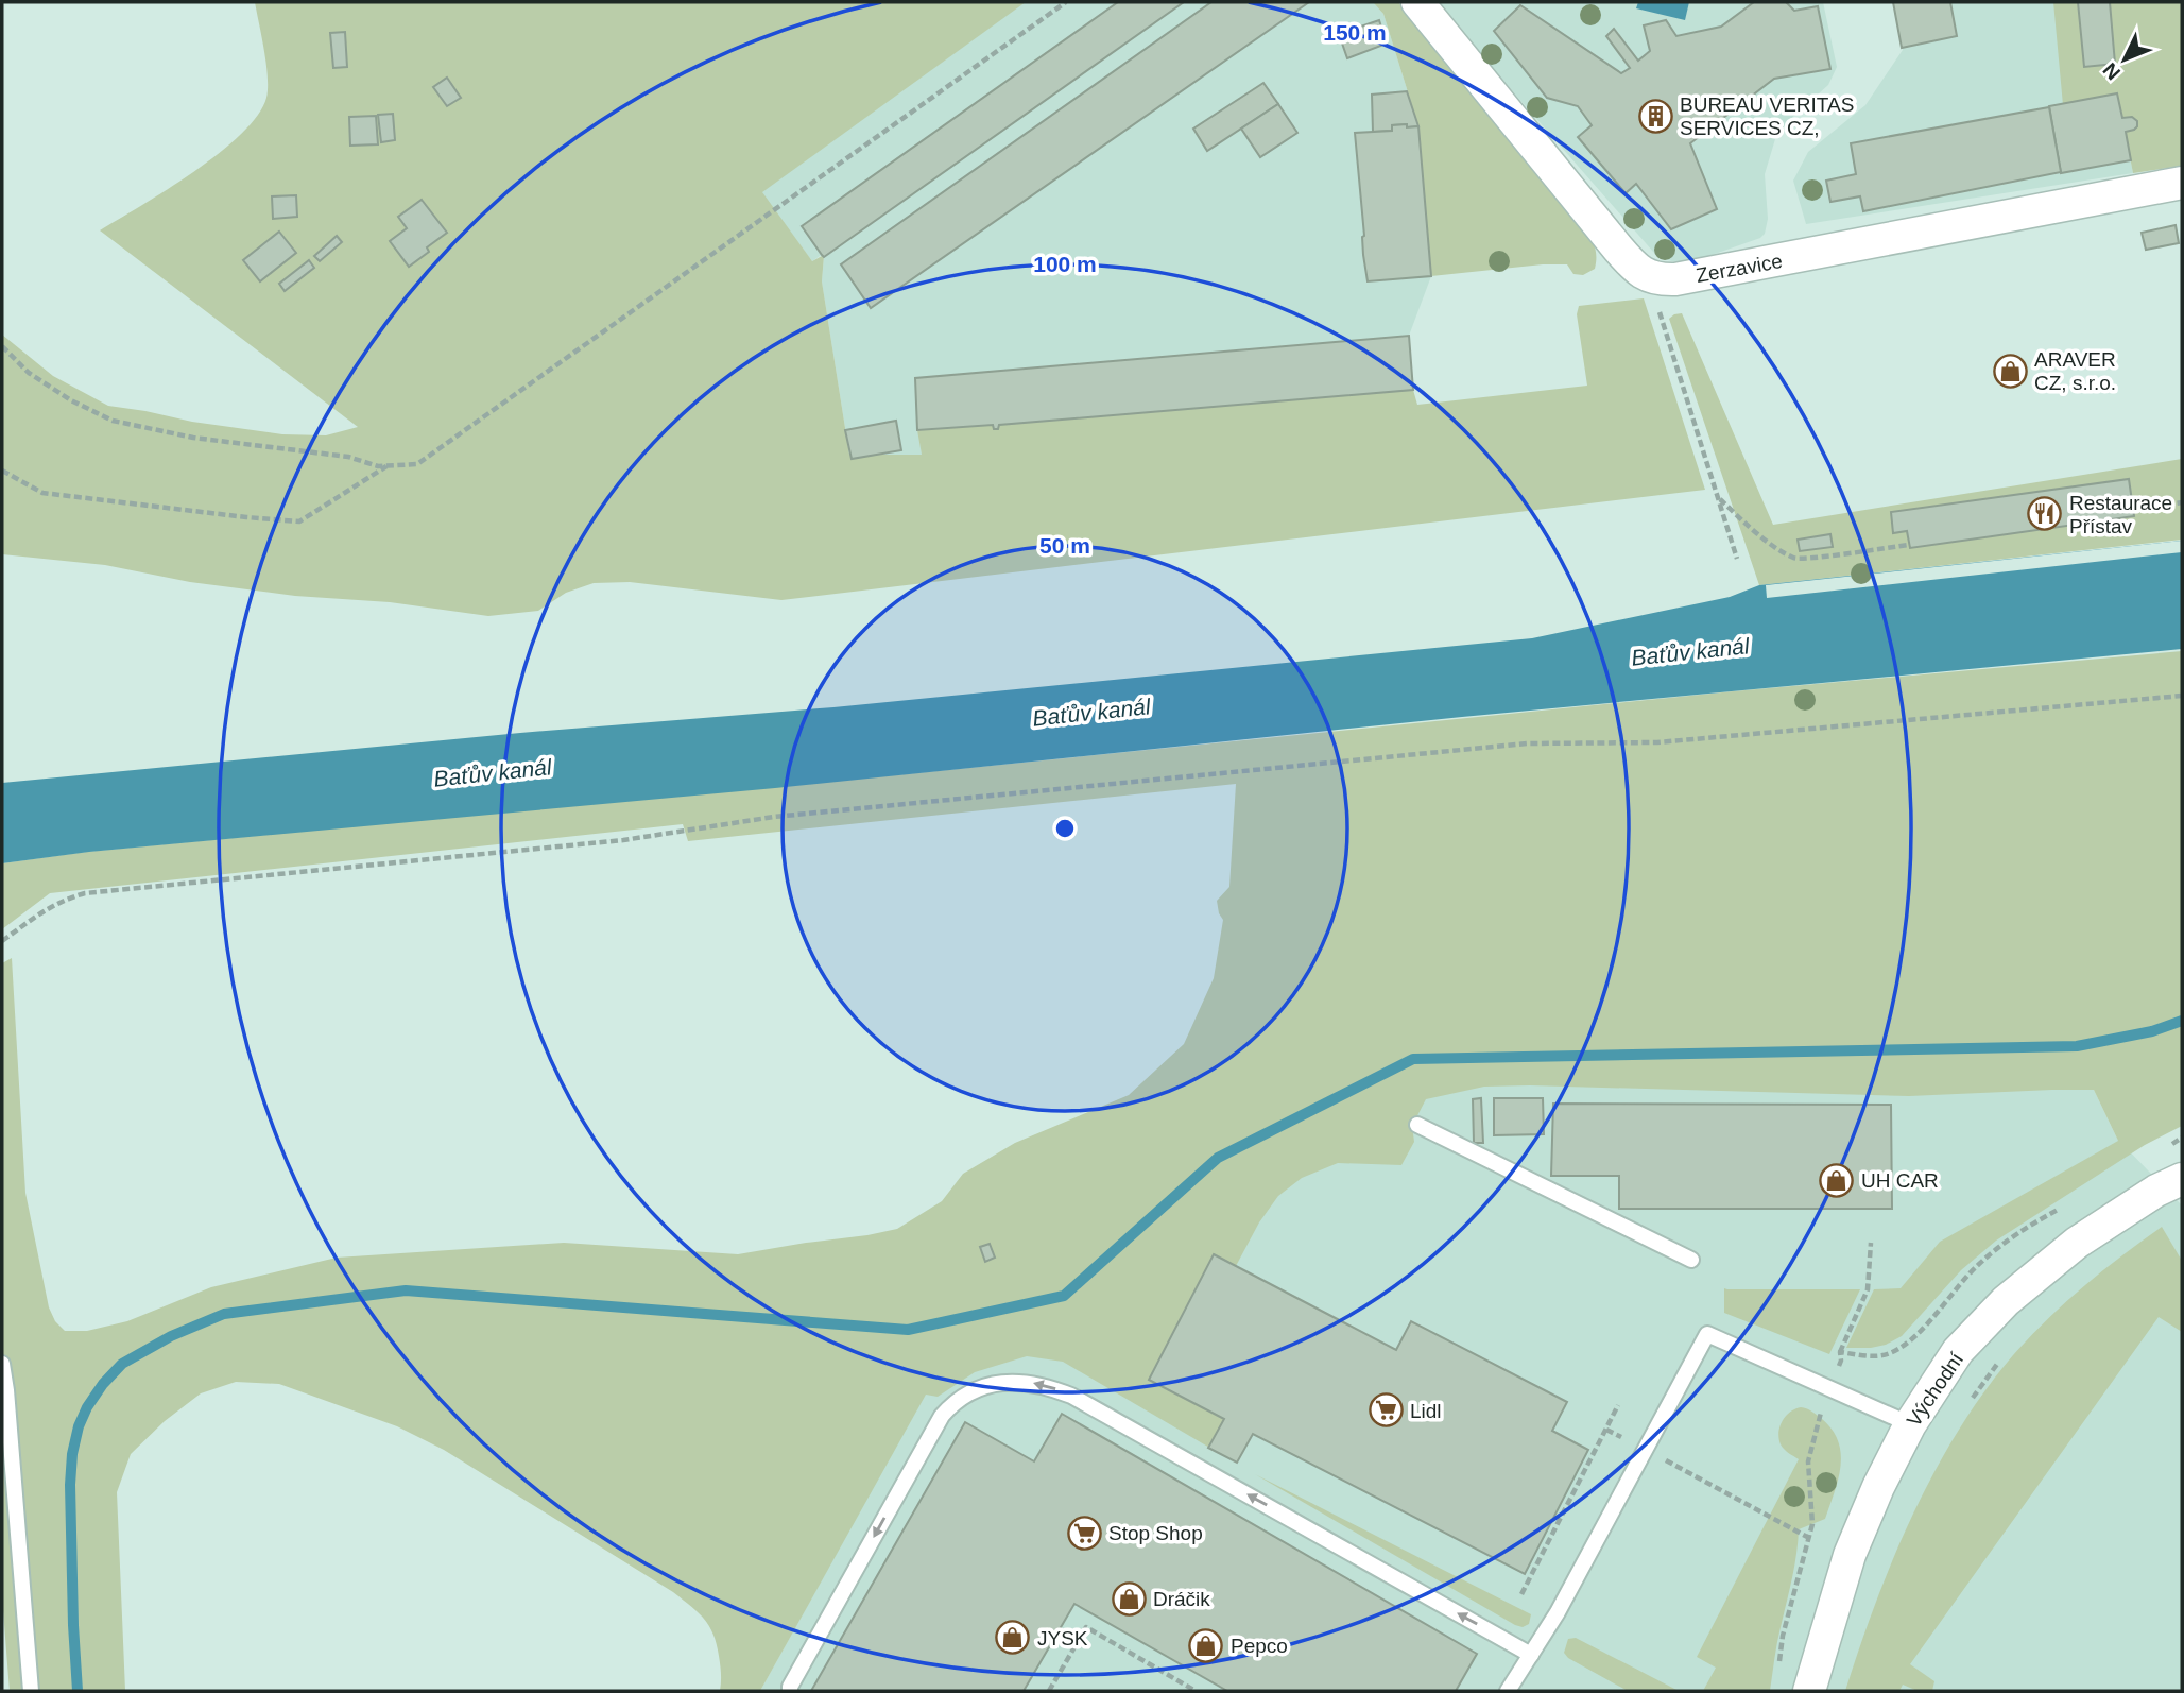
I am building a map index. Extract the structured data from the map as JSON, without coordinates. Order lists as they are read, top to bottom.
{
  "streets": {
    "street": ["Zerzavice", "Východní"]
  },
  "water": ["Baťův kanál"],
  "places": {
    "building": ["BUREAU VERITAS SERVICES CZ,"],
    "shop": [
      "ARAVER CZ, s.r.o.",
      "UH CAR",
      "Dráčik",
      "JYSK",
      "Pepco"
    ],
    "restaurant": ["Restaurace Přístav"],
    "supermarket": ["Lidl", "Stop Shop"]
  },
  "north": "bottom left",
  "rings": ["150 m", "100 m", "50 m"]
}
